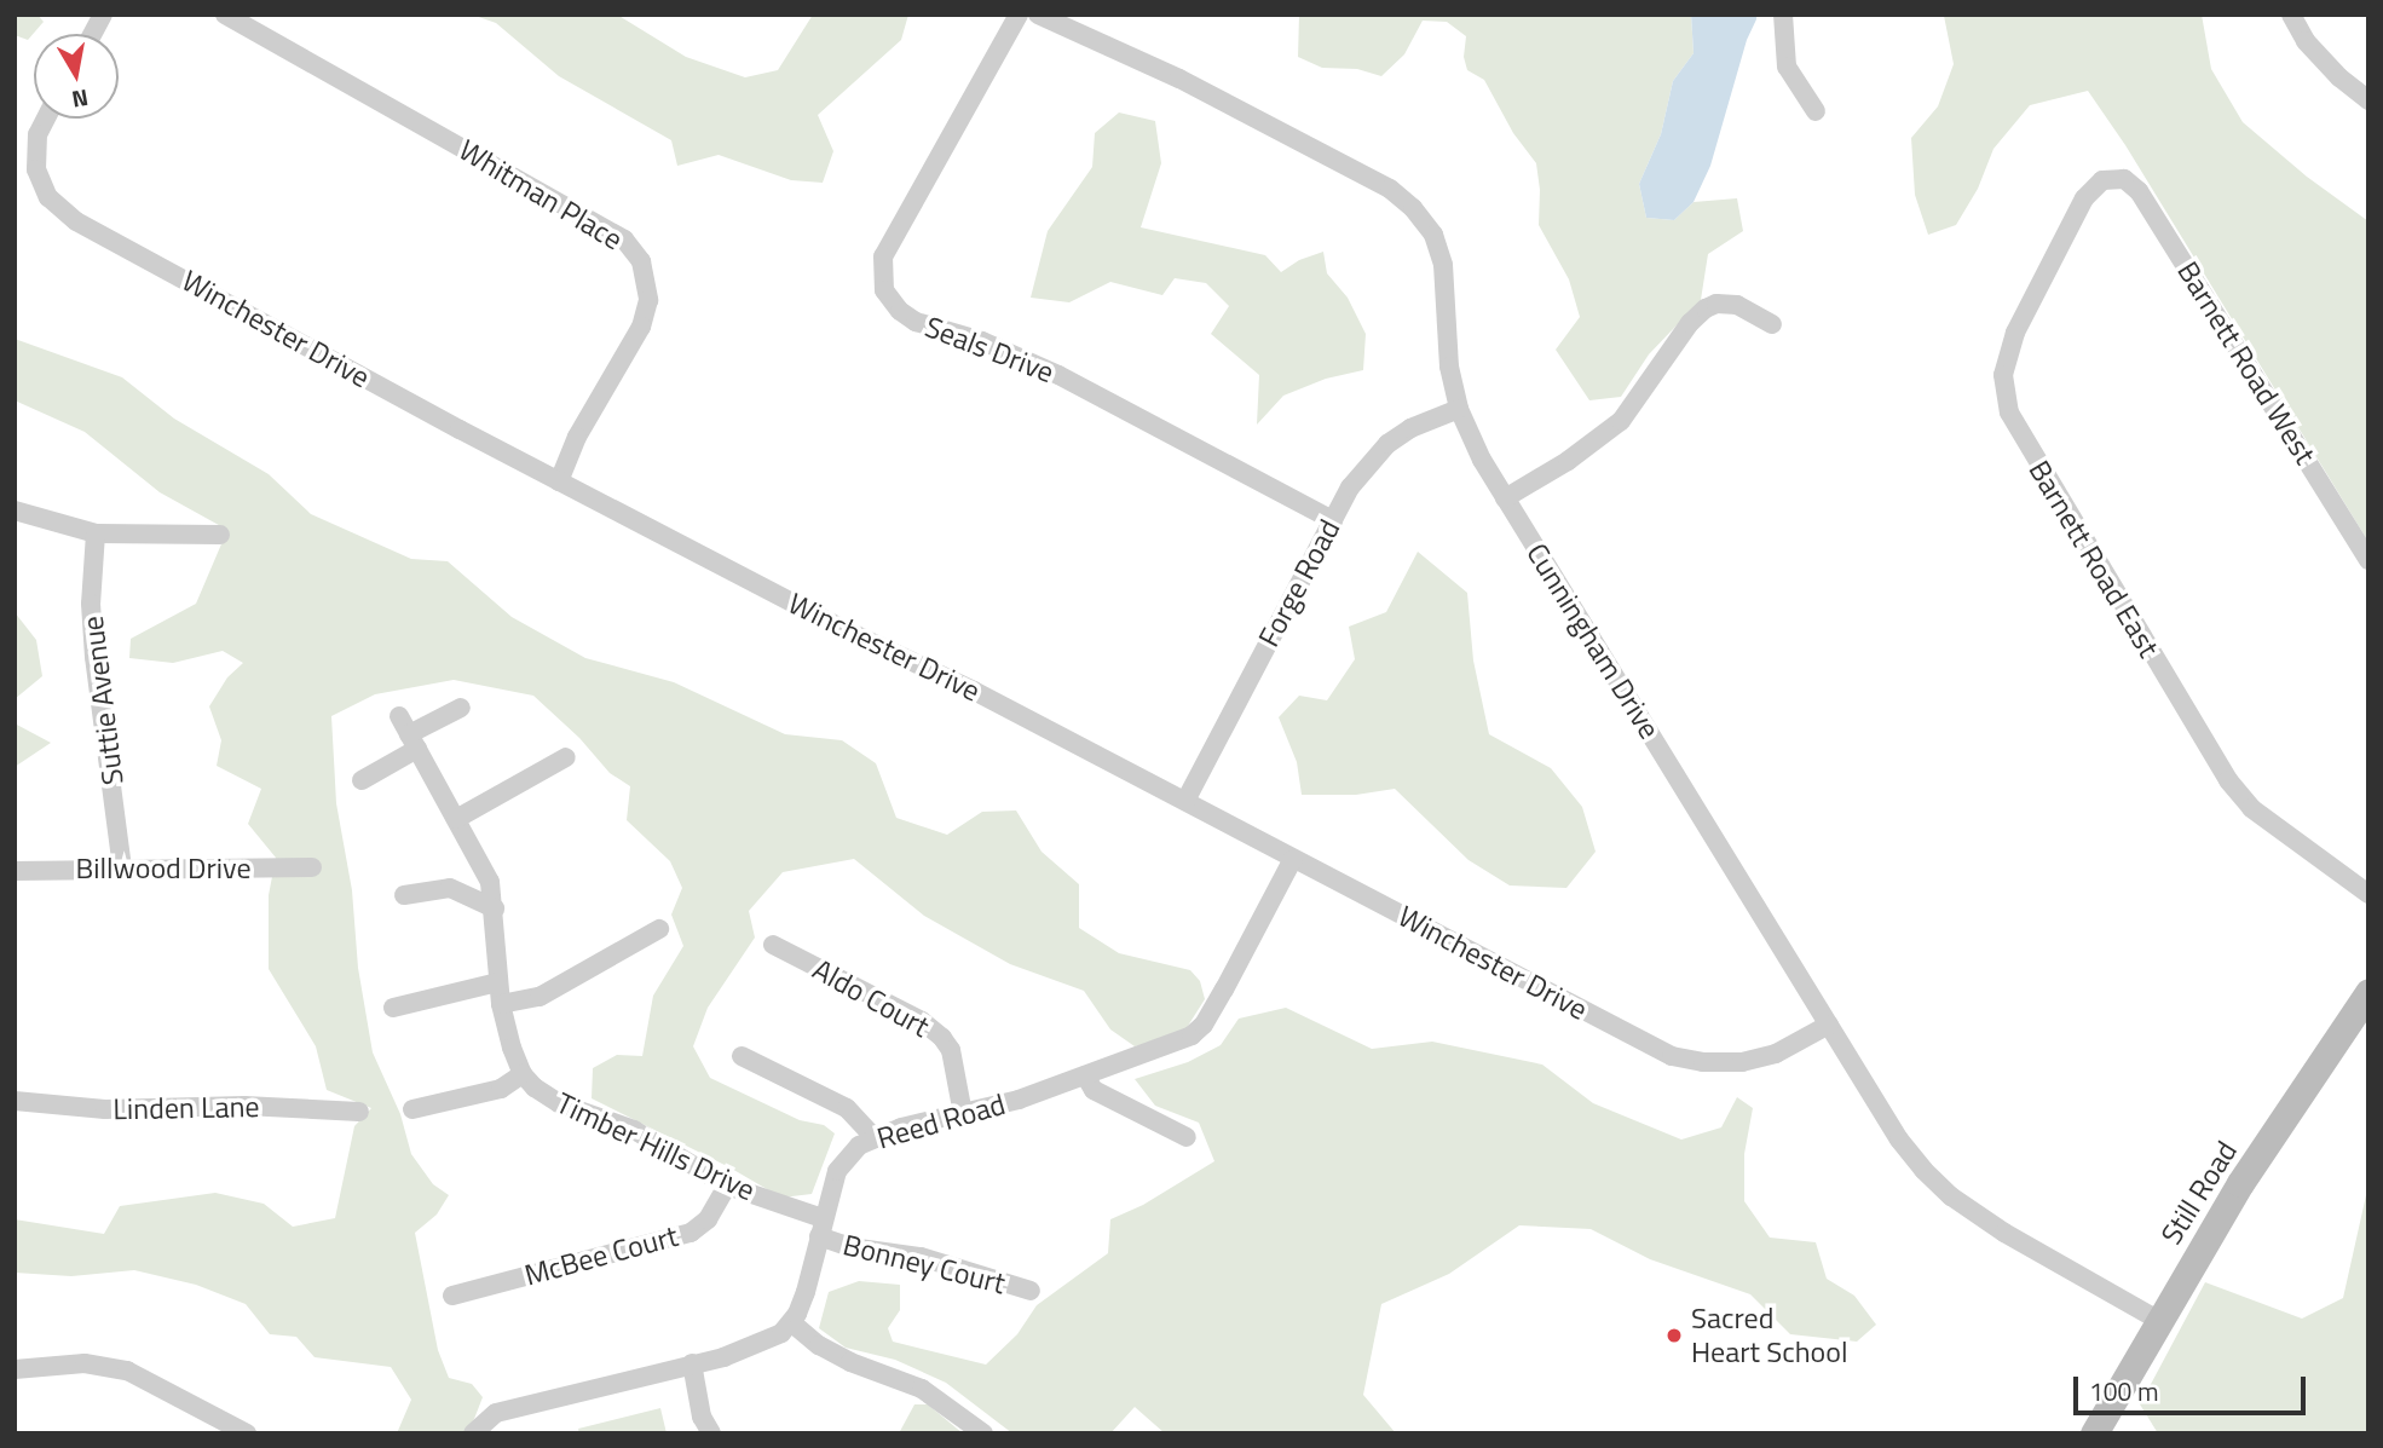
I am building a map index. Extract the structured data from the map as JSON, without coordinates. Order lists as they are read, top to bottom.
{
  "streets": {
    "main road": ["Still Road"],
    "street": [
      "Whitman Place",
      "Winchester Drive",
      "Seals Drive",
      "Barnett Road West",
      "Barnett Road East",
      "Forge Road",
      "Cunningham Drive",
      "Suttie Avenue",
      "Billwood Drive",
      "Aldo Court",
      "Linden Lane",
      "Reed Road",
      "Timber Hills Drive",
      "McBee Court",
      "Bonney Court"
    ]
  },
  "crossings": [
    ["Whitman Place", "Winchester Drive"],
    ["Winchester Drive", "Forge Road"],
    ["Winchester Drive", "Cunningham Drive"],
    ["Winchester Drive", "Reed Road"],
    ["Seals Drive", "Forge Road"],
    ["Barnett Road West", "Barnett Road East"],
    ["Forge Road", "Cunningham Drive"],
    ["Cunningham Drive", "Still Road"],
    ["Suttie Avenue", "Billwood Drive"],
    ["Aldo Court", "Reed Road"],
    ["Reed Road", "Timber Hills Drive"],
    ["Reed Road", "Bonney Court"],
    ["Timber Hills Drive", "McBee Court"],
    ["Timber Hills Drive", "Bonney Court"]
  ],
  "places": ["Sacred Heart School"],
  "scale_bar": "100 m",
  "north": "bottom"
}
